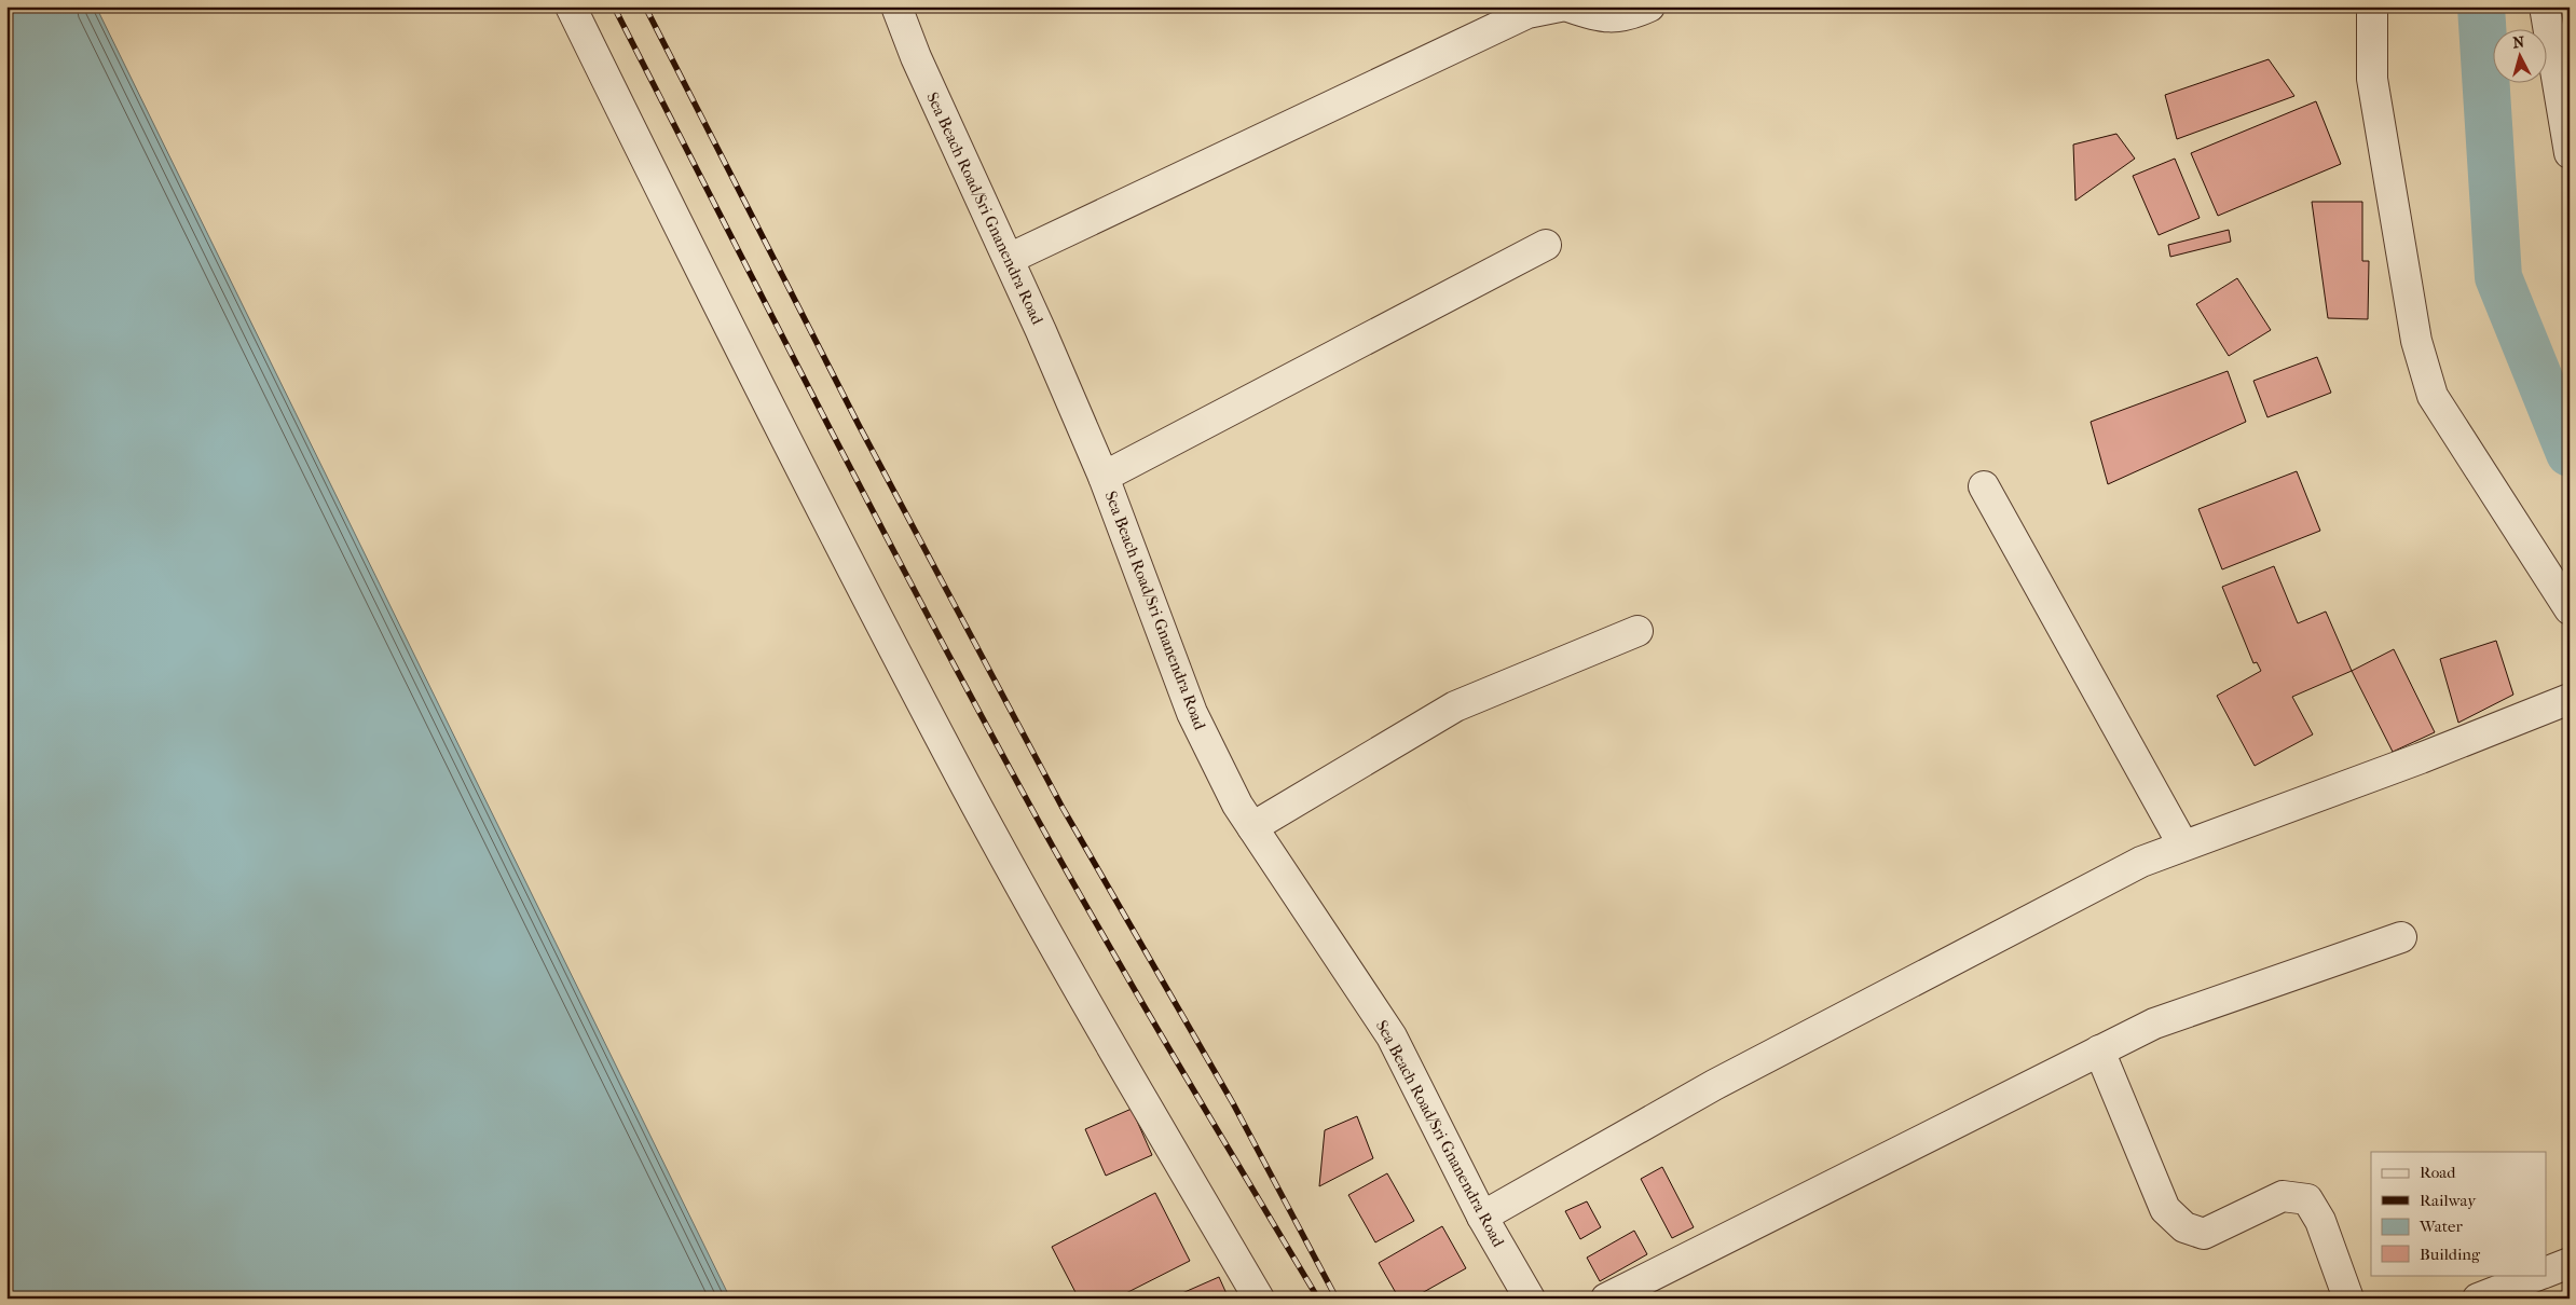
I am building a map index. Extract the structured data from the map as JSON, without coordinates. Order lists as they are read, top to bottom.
{
  "streets": {
    "street": ["Sea Beach Road/Sri Gnanendra Road"]
  },
  "legend": [
    "Road",
    "Railway",
    "Water",
    "Building"
  ],
  "north": "top"
}
